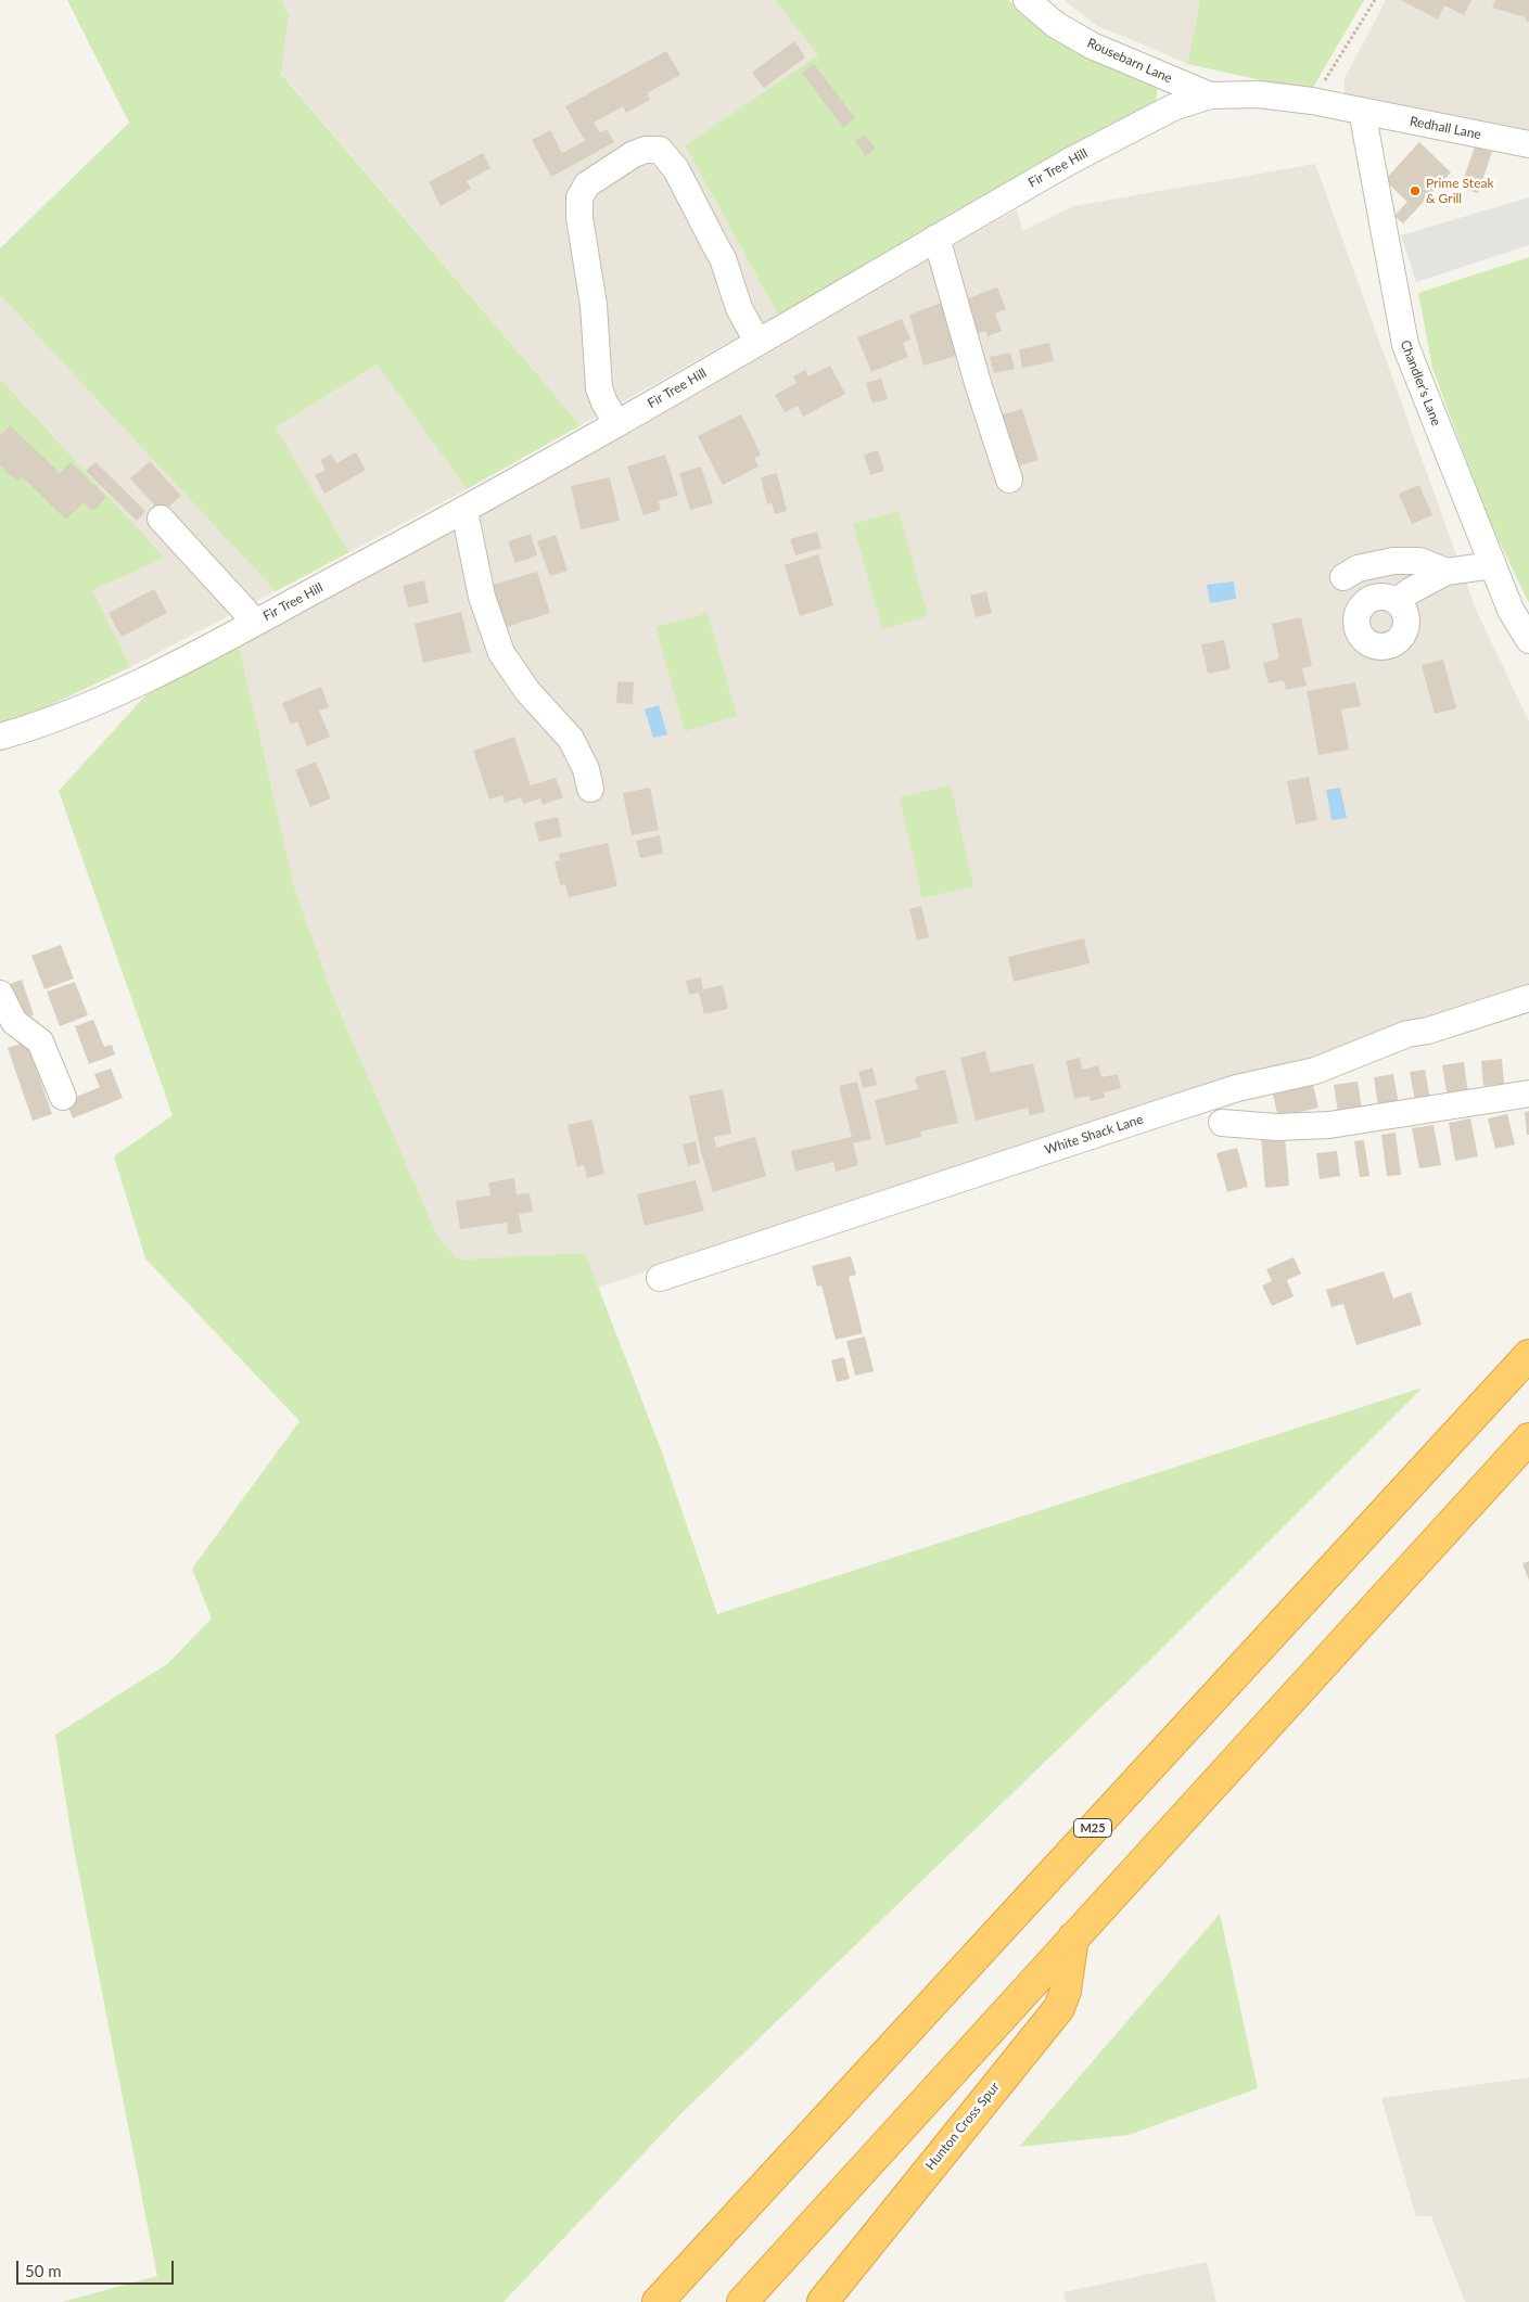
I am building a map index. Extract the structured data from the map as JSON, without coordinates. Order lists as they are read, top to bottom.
{
  "streets": {
    "highway": ["M25", "Hunton Cross Spur"],
    "street": [
      "Rousebarn Lane",
      "Redhall Lane",
      "Fir Tree Hill",
      "Chandler's Lane",
      "White Shack Lane"
    ]
  },
  "crossings": [
    ["Rousebarn Lane", "Fir Tree Hill"],
    ["Redhall Lane", "Fir Tree Hill"],
    ["Redhall Lane", "Chandler's Lane"],
    ["Fir Tree Hill", "Chandler's Lane"]
  ],
  "places": ["Prime Steak & Grill"],
  "scale_bar": "50 m"
}
